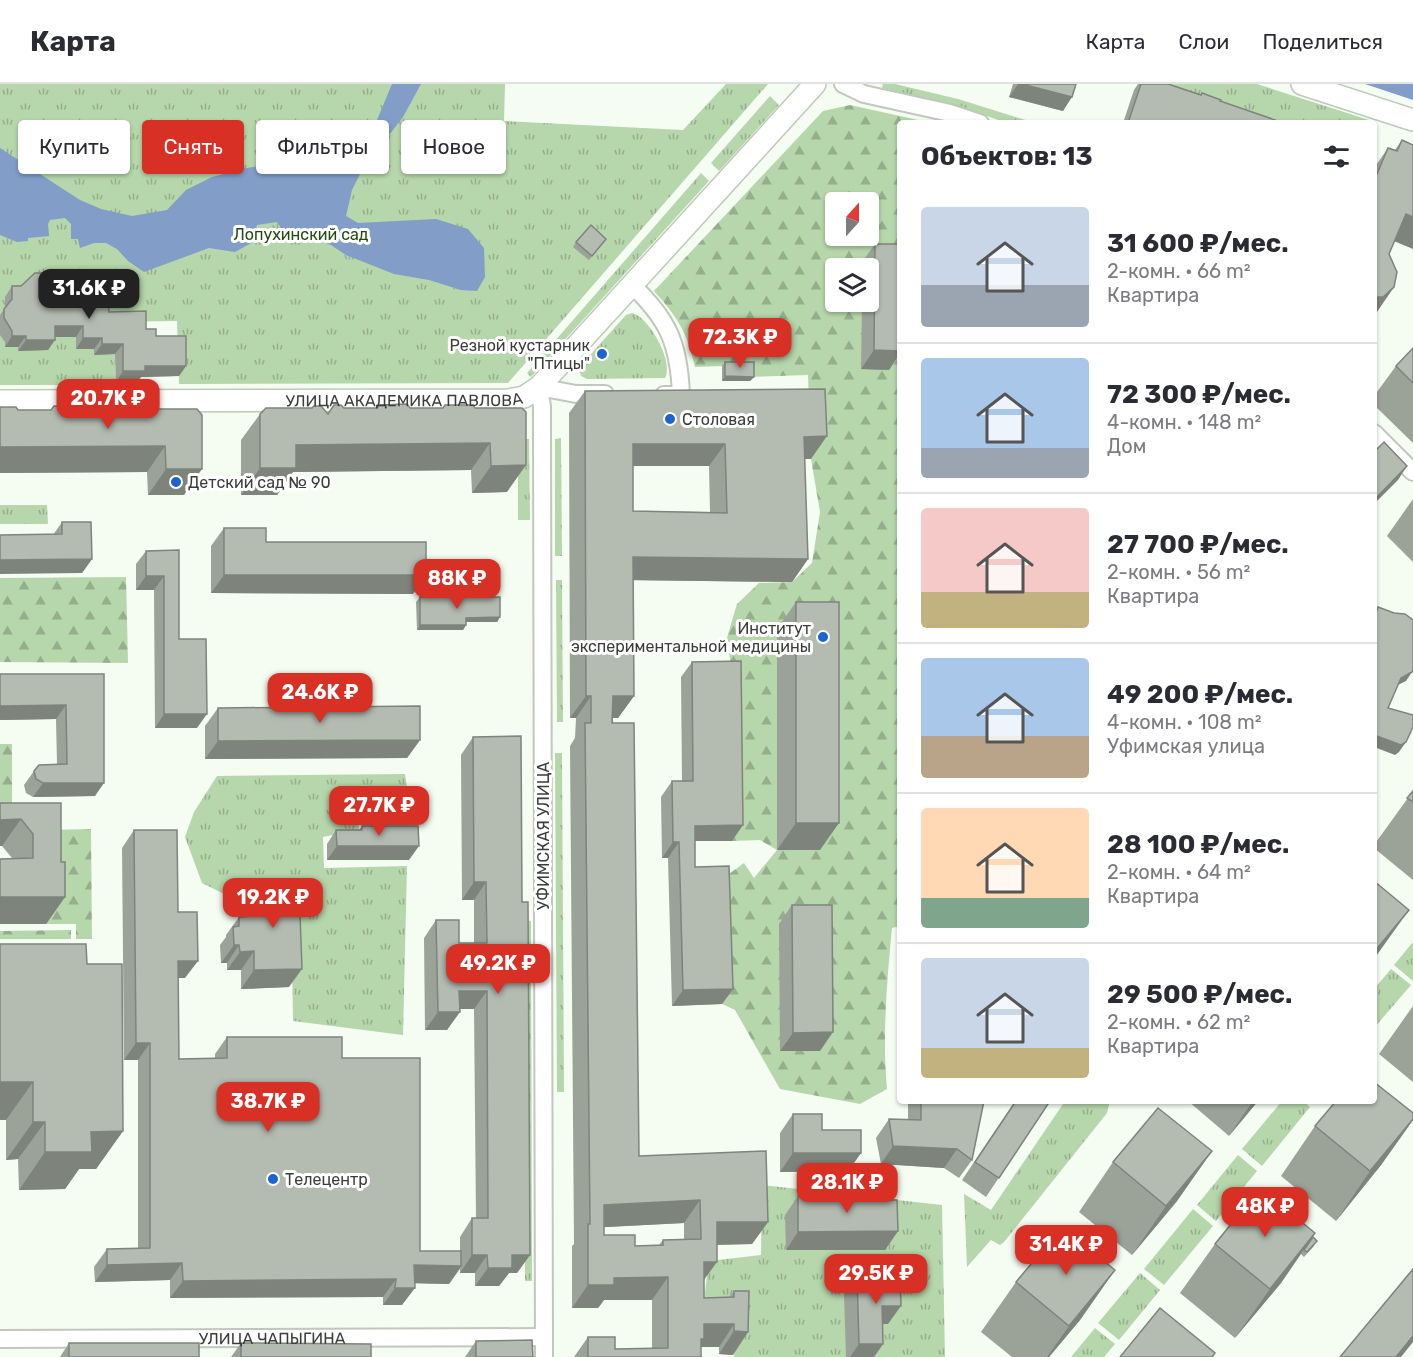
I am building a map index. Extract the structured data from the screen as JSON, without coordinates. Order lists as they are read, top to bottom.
{
  "streets": {
    "street": ["УЛИЦА АКАДЕМИКА ПАВЛОВА", "УФИМСКАЯ УЛИЦА", "УЛИЦА ЧАПЫГИНА"]
  },
  "crossings": [
    ["УЛИЦА АКАДЕМИКА ПАВЛОВА", "УФИМСКАЯ УЛИЦА"],
    ["УФИМСКАЯ УЛИЦА", "УЛИЦА ЧАПЫГИНА"]
  ],
  "parks": ["Лопухинский сад"],
  "places": [
    "Резной кустарник \"Птицы\"",
    "Столовая",
    "Детский сад № 90",
    "Институт экспериментальной медицины",
    "Телецентр"
  ],
  "north": "top",
  "page": {
    "header": "Карта",
    "nav": ["Карта", "Слои", "Поделиться"],
    "chip": [
      "Купить",
      "Снять",
      "Фильтры",
      "Новое"
    ],
    "heading": "Объектов: 13",
    "list": [
      {
        "name": "31 600 ₽/мес.",
        "note": "2-комн. · 66 m² · Квартира"
      },
      {
        "name": "72 300 ₽/мес.",
        "note": "4-комн. · 148 m² · Дом"
      },
      {
        "name": "27 700 ₽/мес.",
        "note": "2-комн. · 56 m² · Квартира"
      },
      {
        "name": "49 200 ₽/мес.",
        "note": "4-комн. · 108 m² · Уфимская улица"
      },
      {
        "name": "28 100 ₽/мес.",
        "note": "2-комн. · 64 m² · Квартира"
      },
      {
        "name": "29 500 ₽/мес.",
        "note": "2-комн. · 62 m² · Квартира"
      }
    ],
    "price": [
      "31.6K ₽",
      "72.3K ₽",
      "20.7K ₽",
      "88K ₽",
      "24.6K ₽",
      "27.7K ₽",
      "19.2K ₽",
      "49.2K ₽",
      "38.7K ₽",
      "28.1K ₽",
      "48K ₽",
      "31.4K ₽",
      "29.5K ₽"
    ]
  }
}
